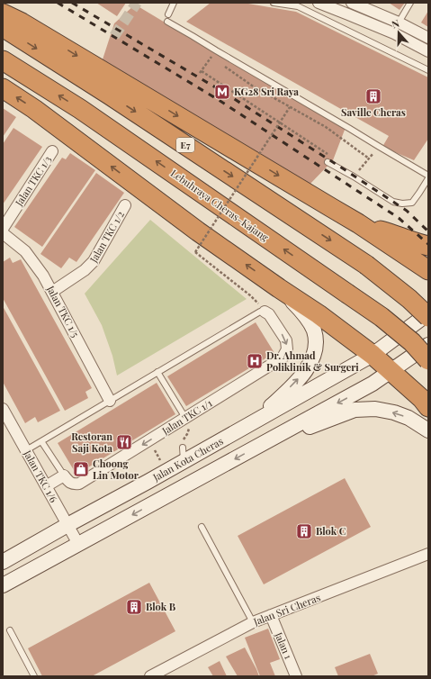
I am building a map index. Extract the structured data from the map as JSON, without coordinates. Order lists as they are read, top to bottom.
{
  "streets": {
    "highway": ["E7", "Lebuhraya Cheras–Kajang"],
    "main road": ["Jalan Kota Cheras"],
    "street": [
      "Jalan TKC 1/3",
      "Jalan TKC 1/2",
      "Jalan TKC 1/5",
      "Jalan TKC 1/1",
      "Jalan TKC 1/6",
      "Jalan Sri Cheras",
      "Jalan 1"
    ]
  },
  "crossings": [
    ["Jalan TKC 1/2", "Jalan TKC 1/5"],
    ["Jalan Kota Cheras", "Jalan TKC 1/6"],
    ["Jalan Sri Cheras", "Jalan 1"]
  ],
  "one_way": ["Jalan TKC 1/1"],
  "places": {
    "metro station": ["KG28 Sri Raya"],
    "building": ["Saville Cheras", "Blok C", "Blok B"],
    "hospital": ["Dr. Ahmad Poliklinik & Surgeri"],
    "restaurant": ["Restoran Saji Kota"],
    "shop": ["Choong Lin Motor"]
  },
  "north": "top"
}
